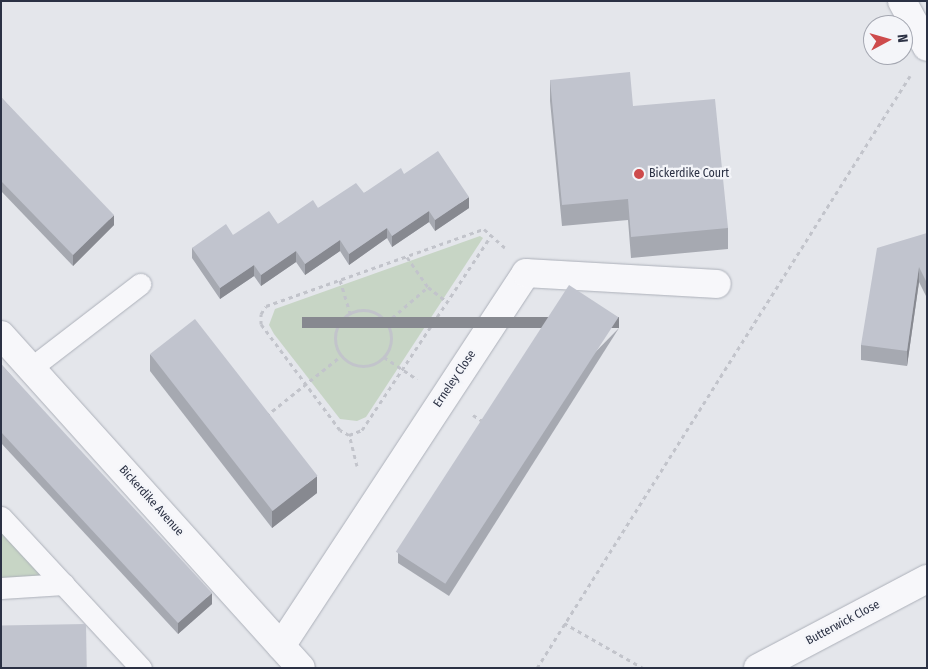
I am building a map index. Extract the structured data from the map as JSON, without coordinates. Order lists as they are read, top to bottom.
{
  "streets": {
    "street": ["Erneley Close", "Bickerdike Avenue", "Butterwick Close"]
  },
  "crossings": [
    ["Erneley Close", "Bickerdike Avenue"]
  ],
  "places": ["Bickerdike Court"],
  "north": "right"
}
